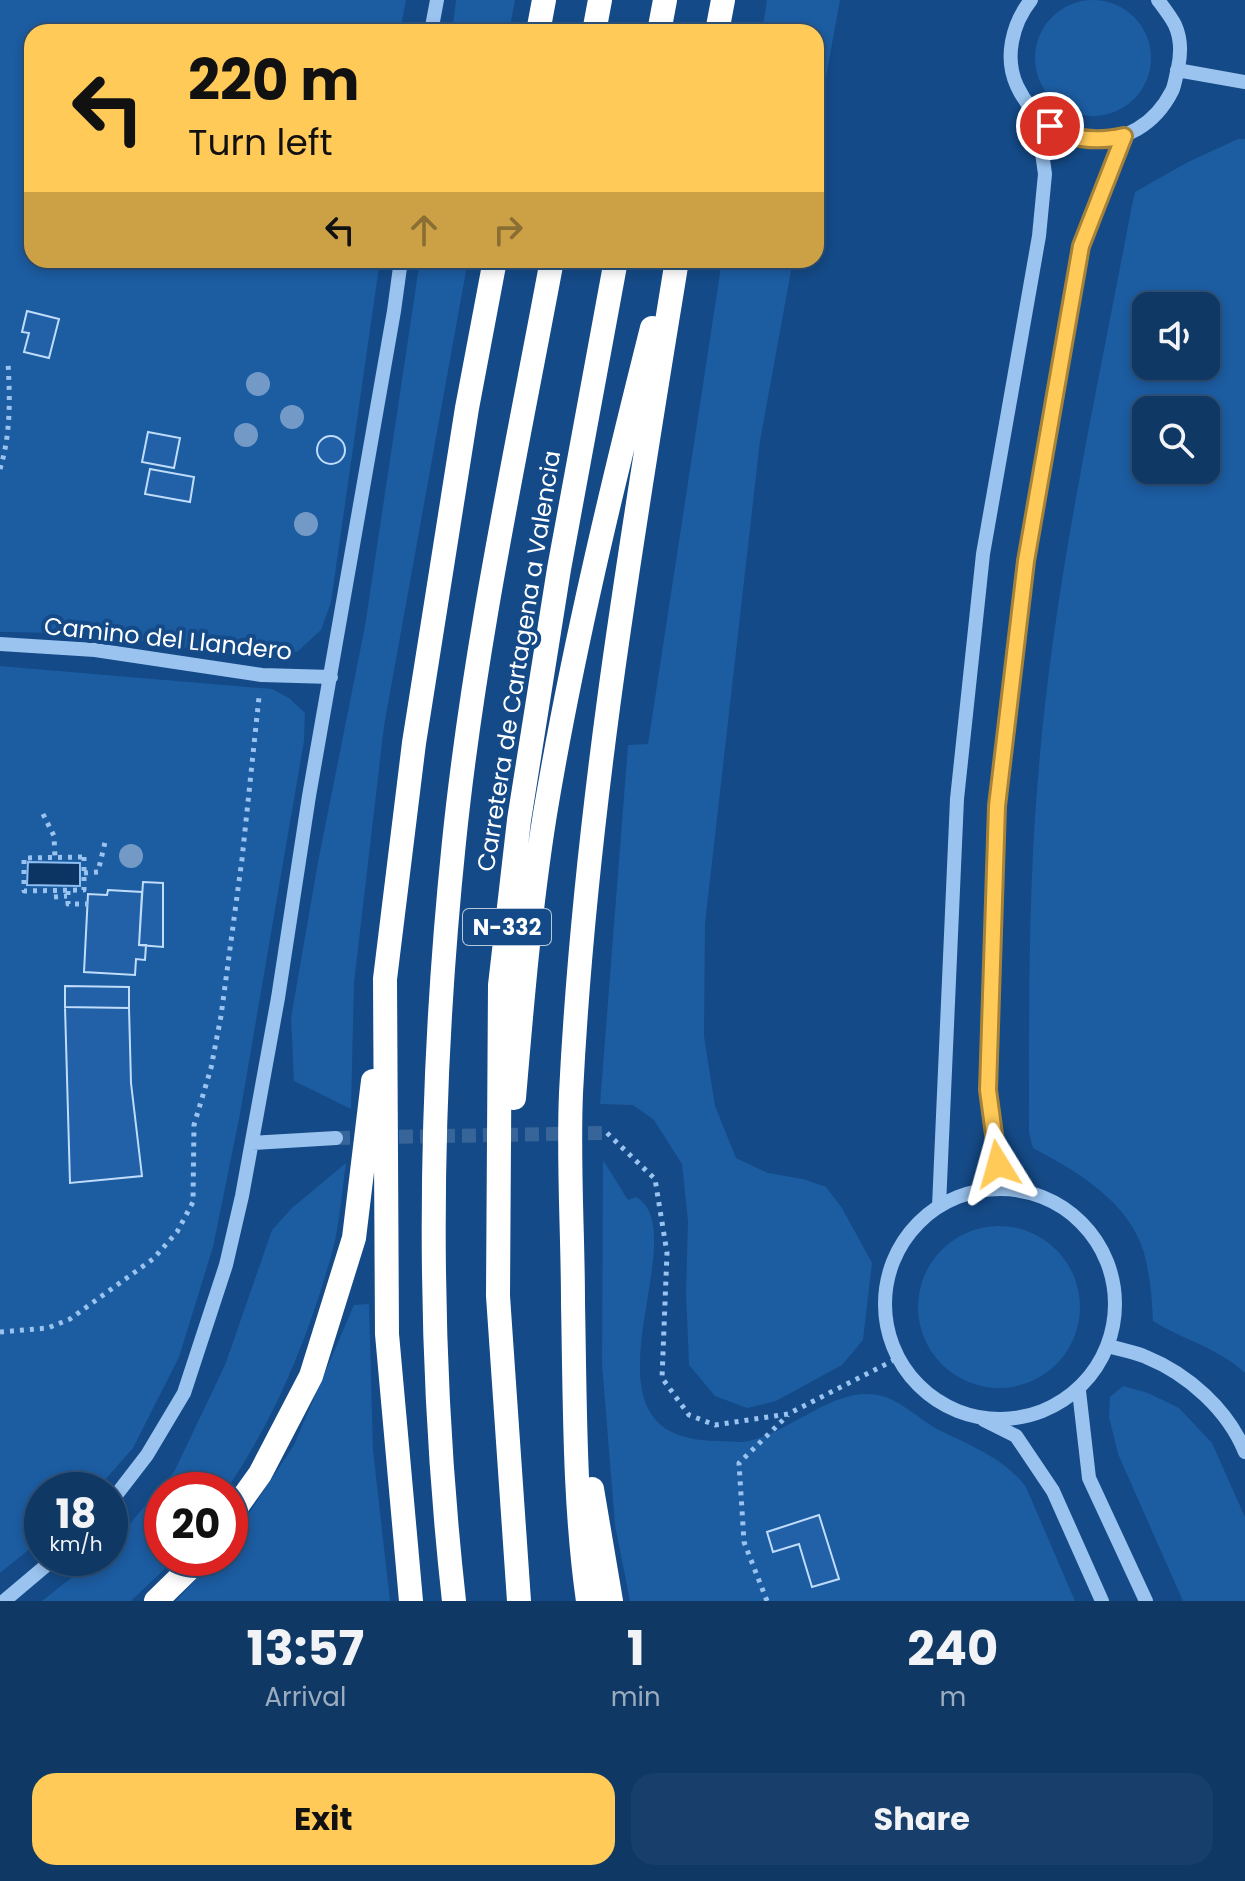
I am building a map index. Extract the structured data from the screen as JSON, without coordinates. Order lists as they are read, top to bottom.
{
  "streets": {
    "highway": ["Carretera de Cartagena a Valencia", "N-332"],
    "street": ["Camino del Llandero"]
  },
  "crossings": [
    ["Carretera de Cartagena a Valencia", "N-332"]
  ],
  "page": {
    "turn": ["220 m", "Turn left"],
    "speed": "18 km/h",
    "limit": "20",
    "eta": [
      "13:57",
      "Arrival",
      "1",
      "min",
      "240",
      "m"
    ],
    "buttons": ["Exit", "Share"]
  }
}
